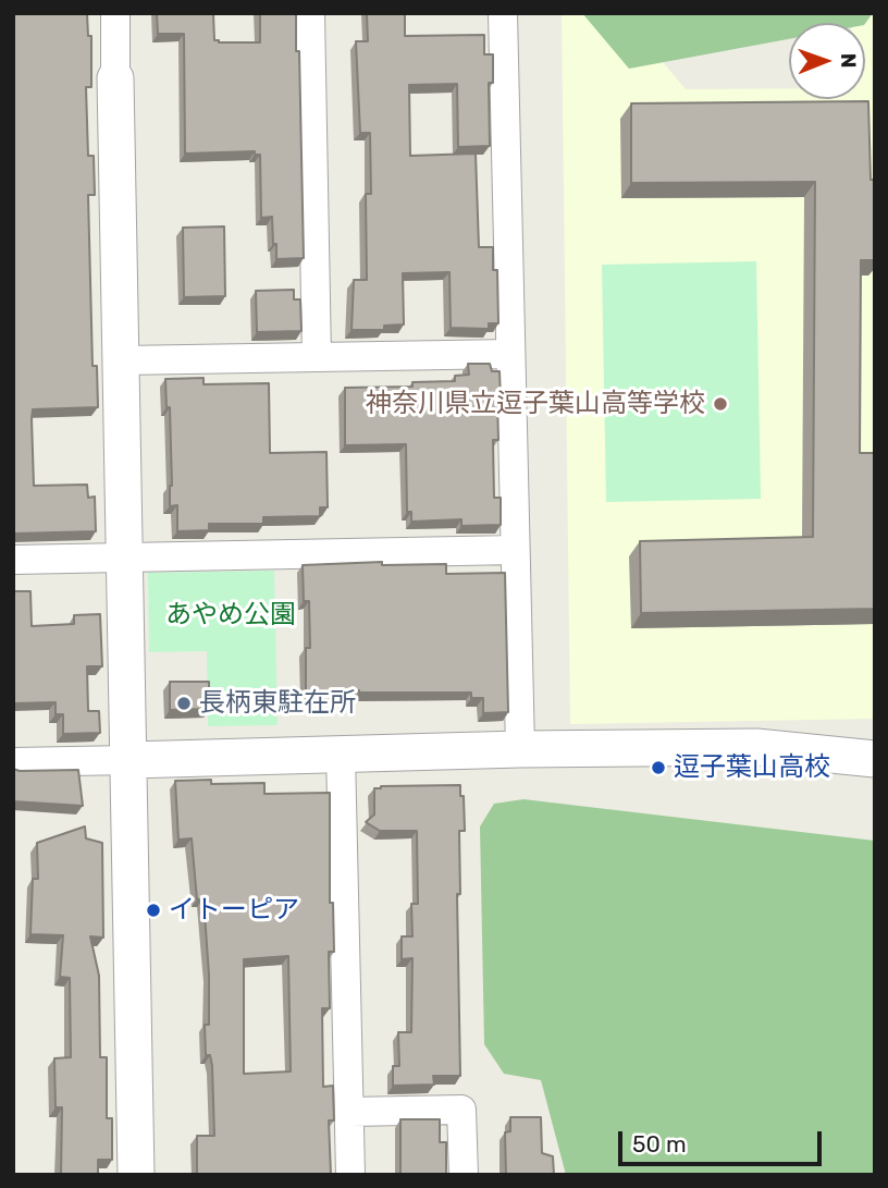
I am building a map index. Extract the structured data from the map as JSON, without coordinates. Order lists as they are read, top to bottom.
{
  "parks": ["あやめ公園"],
  "places": [
    "神奈川県立逗子葉山高等学校",
    "長柄東駐在所",
    "逗子葉山高校",
    "イトーピア"
  ],
  "scale_bar": "50 m",
  "north": "right"
}
